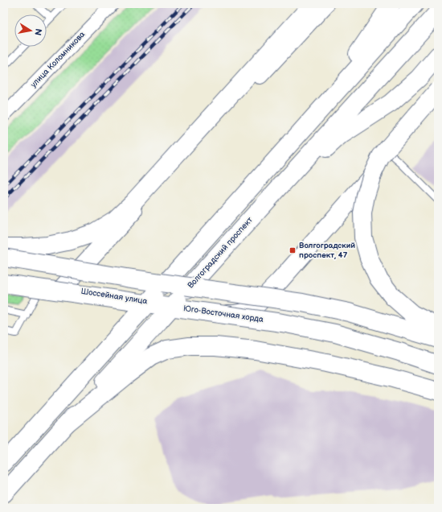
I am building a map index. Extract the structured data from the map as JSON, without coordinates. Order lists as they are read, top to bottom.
{
  "streets": {
    "main road": ["Волгоградский проспект", "Шоссейная улица", "Юго-Восточная хорда"],
    "street": ["улица Коломникова"]
  },
  "places": {
    "transit": ["Волгоградский проспект, 47"]
  },
  "north": "right"
}
